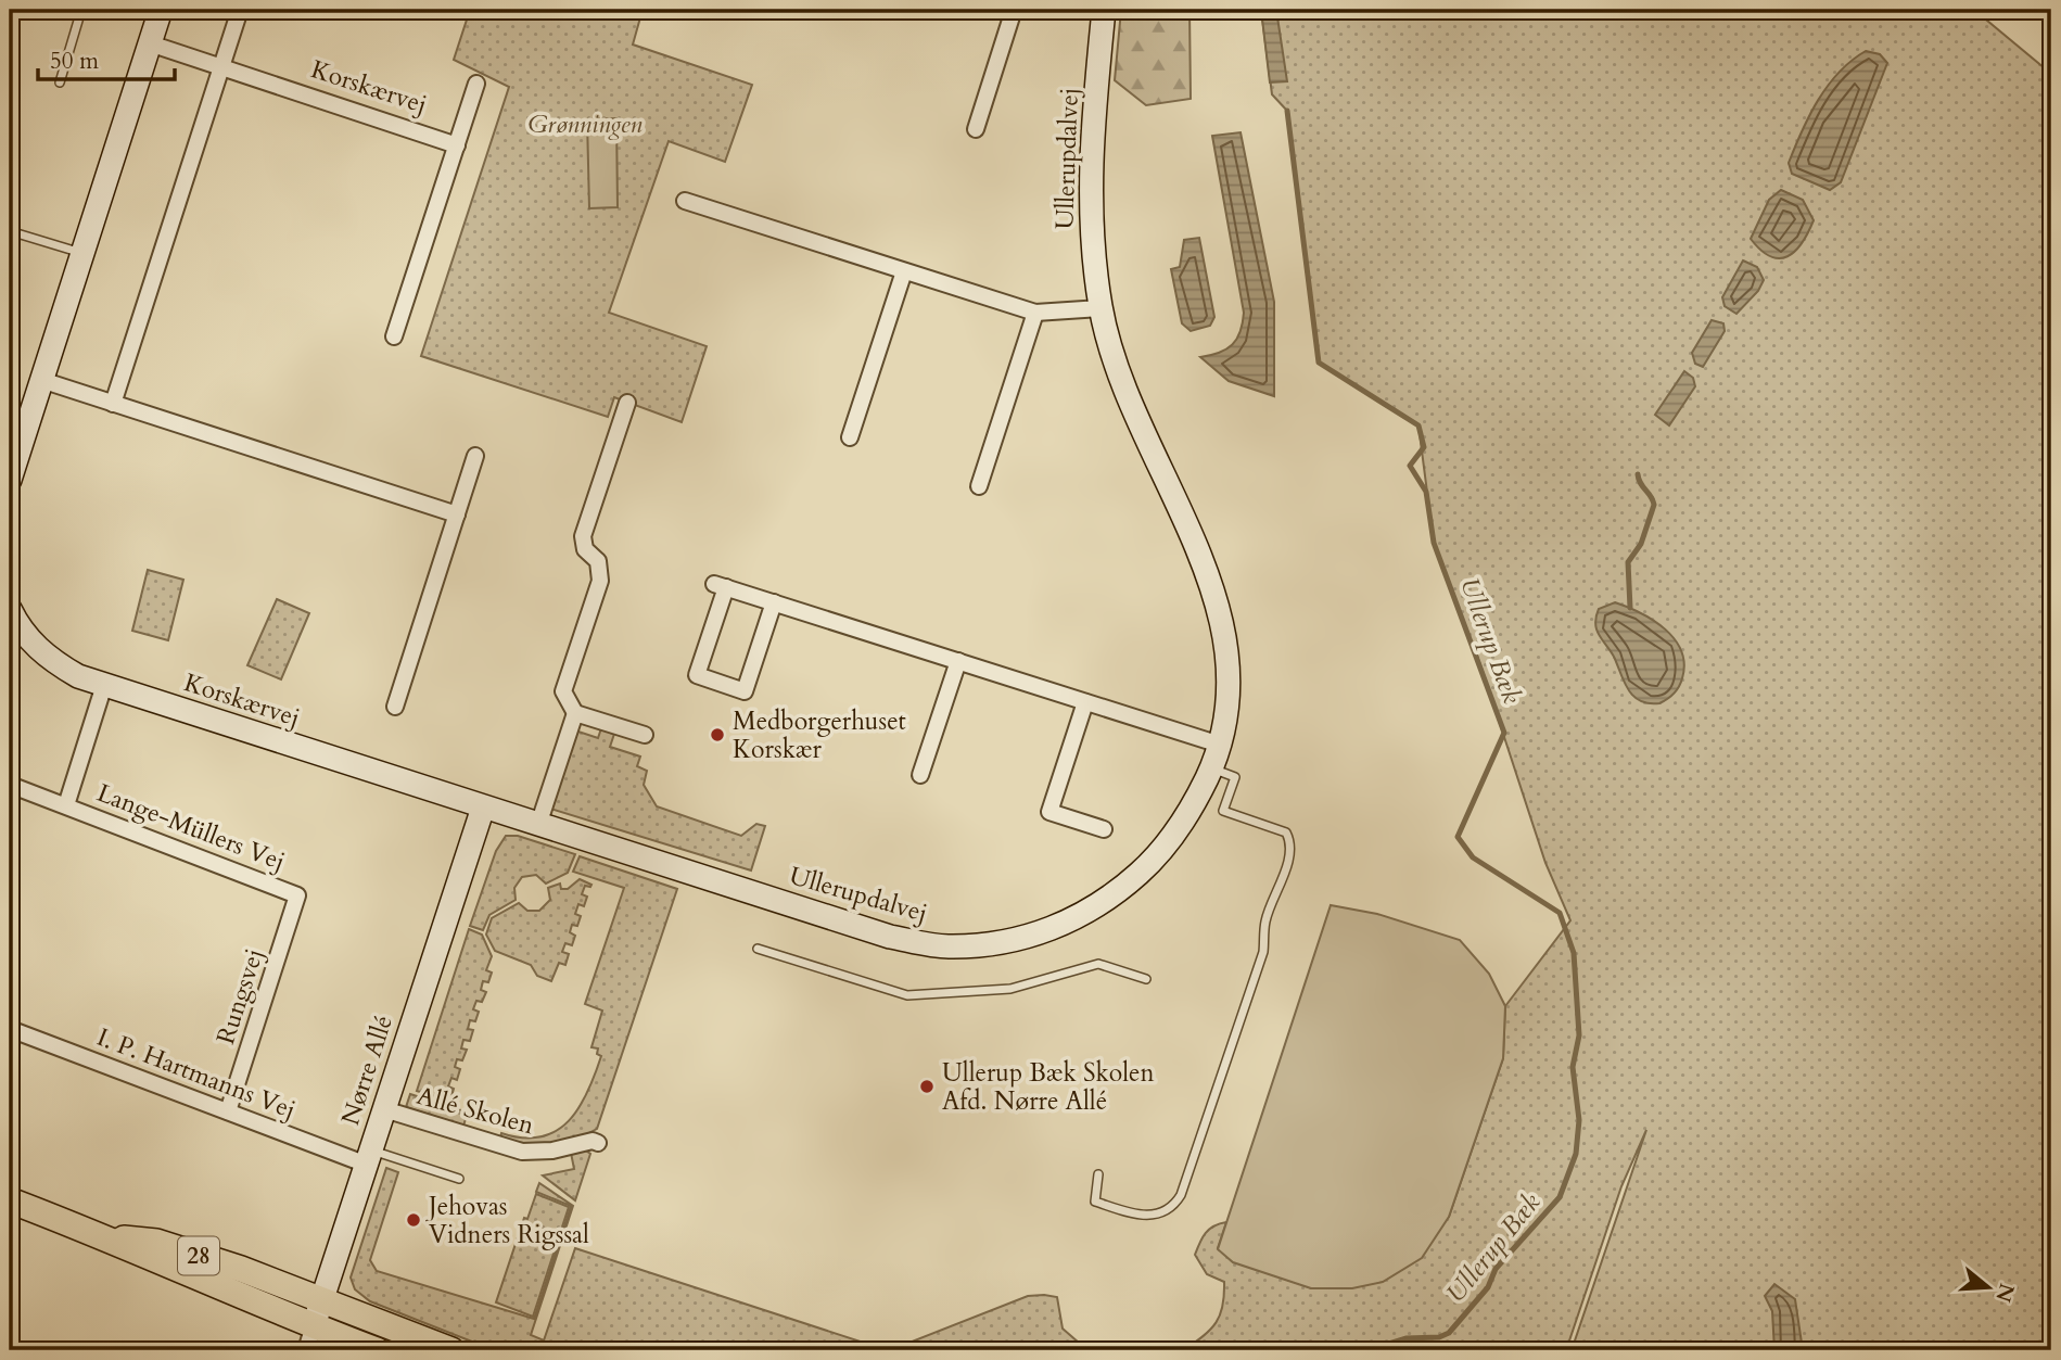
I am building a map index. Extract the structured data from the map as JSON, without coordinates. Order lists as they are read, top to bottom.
{
  "streets": {
    "main road": ["28"],
    "street": [
      "Korskærvej",
      "Ullerupdalvej",
      "Lange-Müllers Vej",
      "Rungsvej",
      "Nørre Allé",
      "I. P. Hartmanns Vej",
      "Allé Skolen"
    ]
  },
  "crossings": [
    ["Korskærvej", "Ullerupdalvej"],
    ["Korskærvej", "Lange-Müllers Vej"],
    ["Korskærvej", "Nørre Allé"],
    ["Ullerupdalvej", "Nørre Allé"],
    ["Lange-Müllers Vej", "Rungsvej"],
    ["Rungsvej", "I. P. Hartmanns Vej"],
    ["Nørre Allé", "I. P. Hartmanns Vej"],
    ["Nørre Allé", "Allé Skolen"],
    ["Nørre Allé", "28"]
  ],
  "water": ["Ullerup Bæk"],
  "parks": ["Grønningen"],
  "places": ["Medborgerhuset Korskær", "Ullerup Bæk Skolen Afd. Nørre Allé", "Jehovas Vidners Rigssal"],
  "scale_bar": "50 m",
  "north": "right"
}
